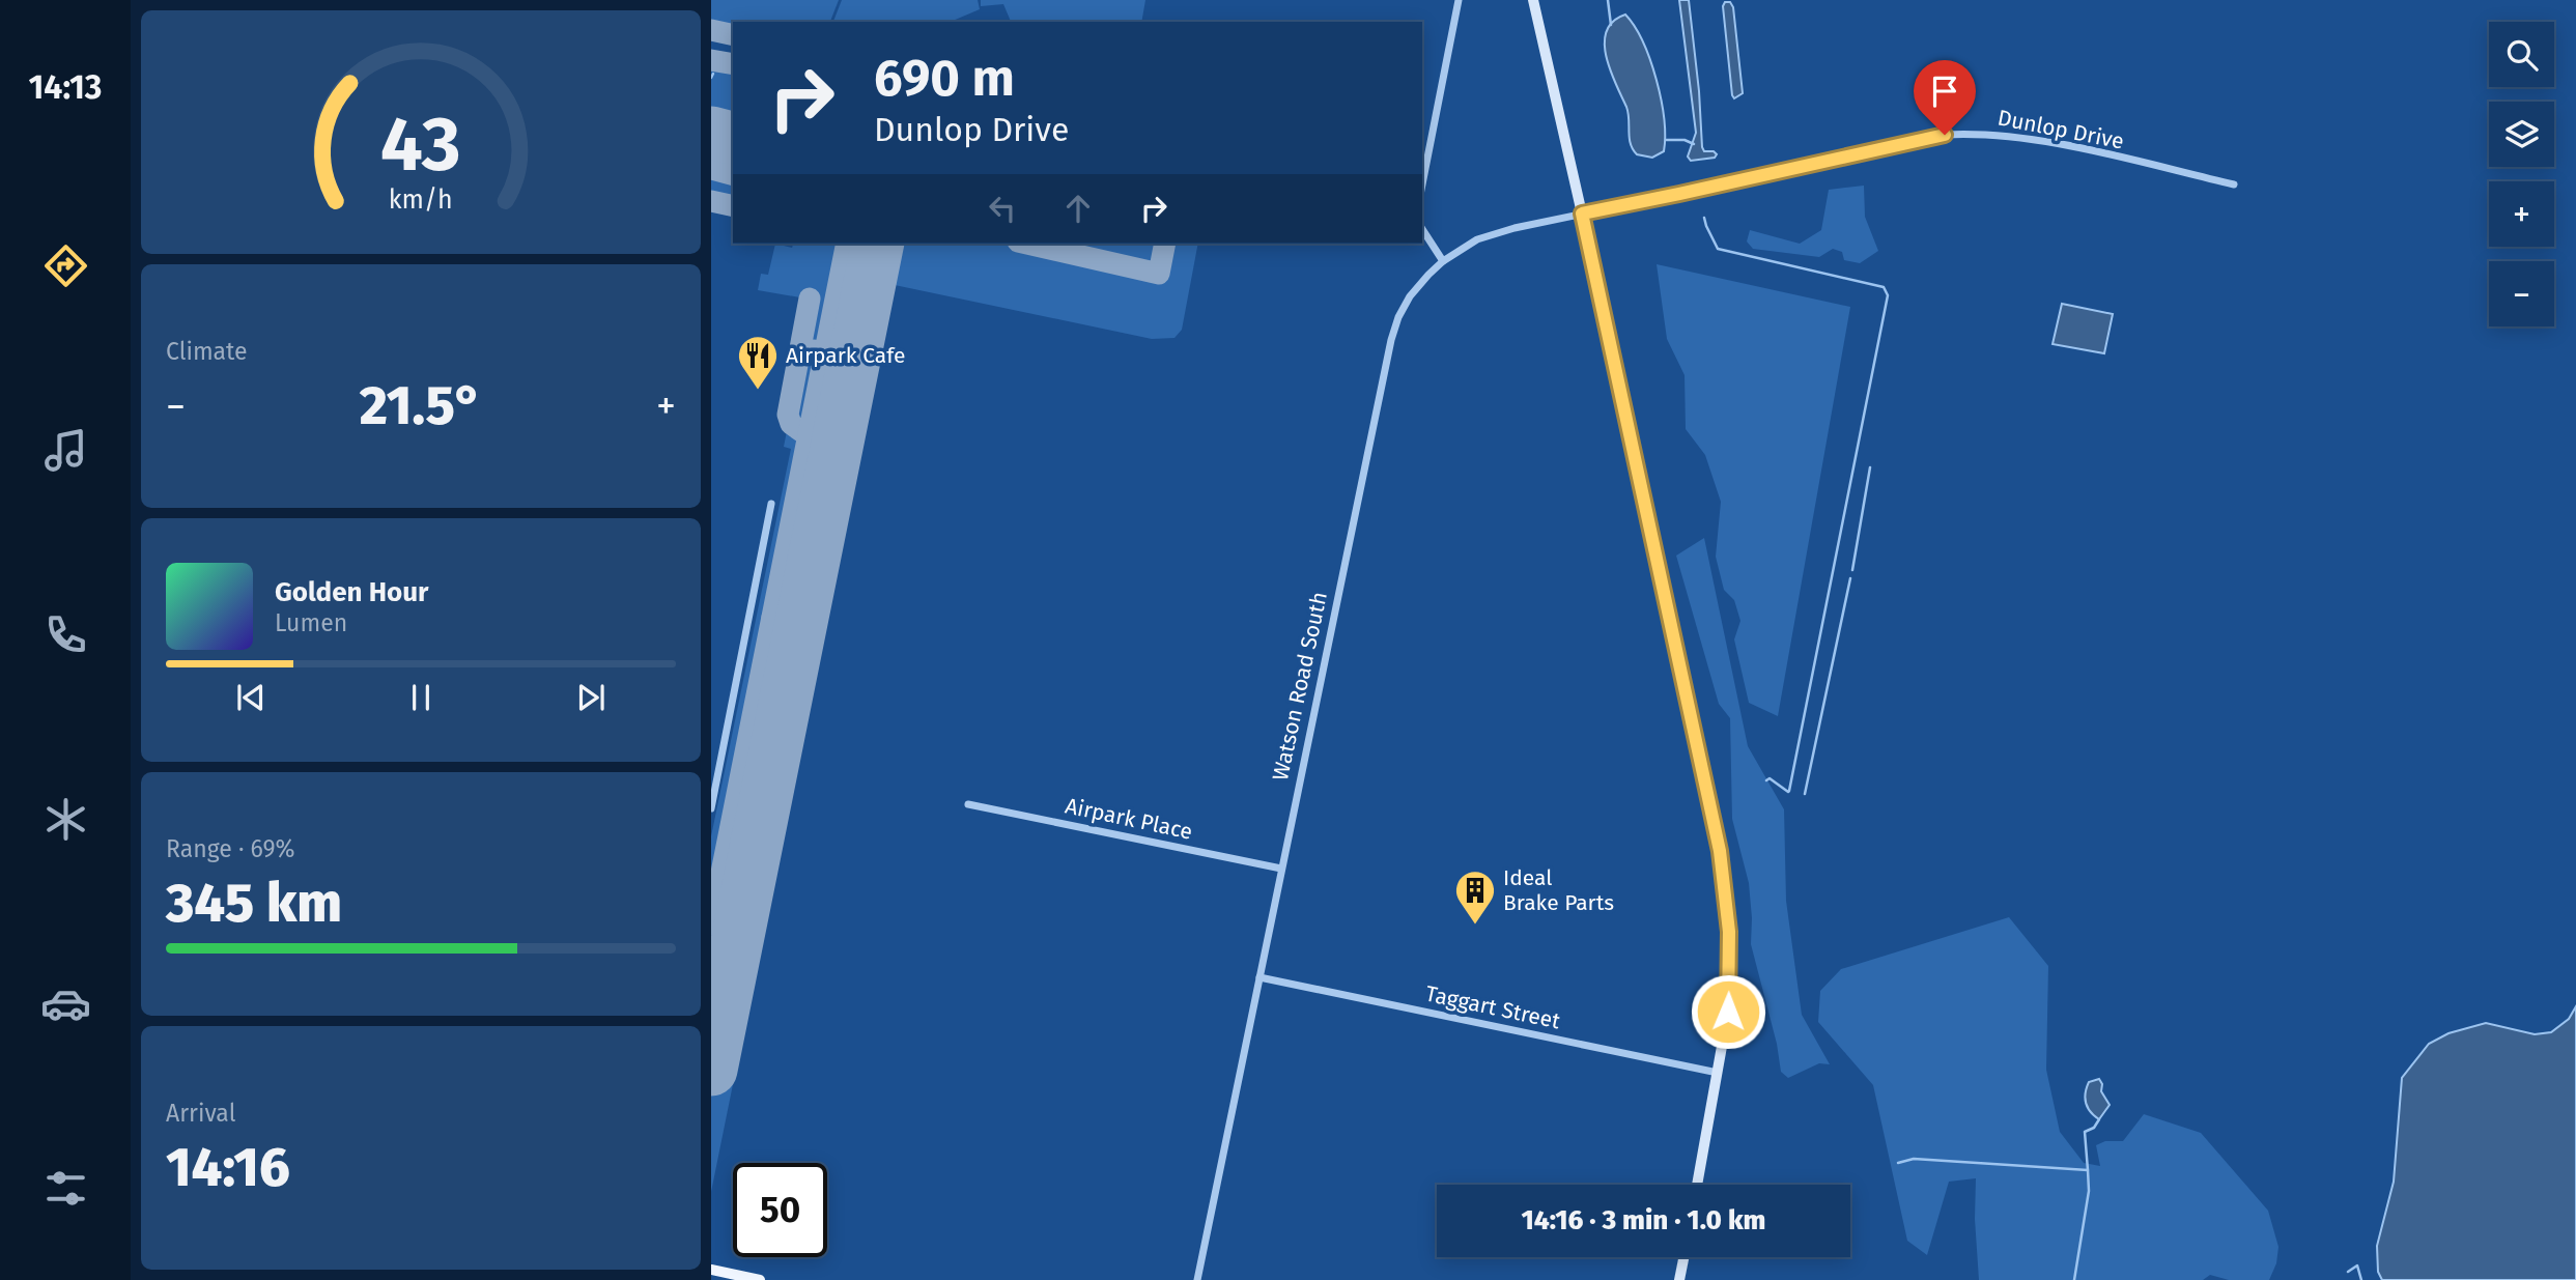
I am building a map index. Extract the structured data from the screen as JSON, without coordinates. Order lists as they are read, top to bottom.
{
  "streets": {
    "street": [
      "Dunlop Drive",
      "Watson Road South",
      "Airpark Place",
      "Taggart Street"
    ]
  },
  "crossings": [
    ["Dunlop Drive", "Watson Road South"],
    ["Watson Road South", "Airpark Place"],
    ["Watson Road South", "Taggart Street"]
  ],
  "places": {
    "restaurant": ["Airpark Cafe"],
    "building": ["Ideal Brake Parts"]
  },
  "page": {
    "tabs": "14:13",
    "map_buttons": ["+", "−"],
    "turn": ["690 m", "Dunlop Drive"],
    "tile": [
      "Climate",
      ["Range · 69%", "345 km"],
      ["Arrival", "14:16"]
    ],
    "heat": ["−", "21.5°", "+"],
    "song": ["Golden Hour", "Lumen"],
    "limit": "50",
    "trip": "14:16 · 3 min · 1.0 km",
    "gauge": ["43", "km/h"]
  }
}
